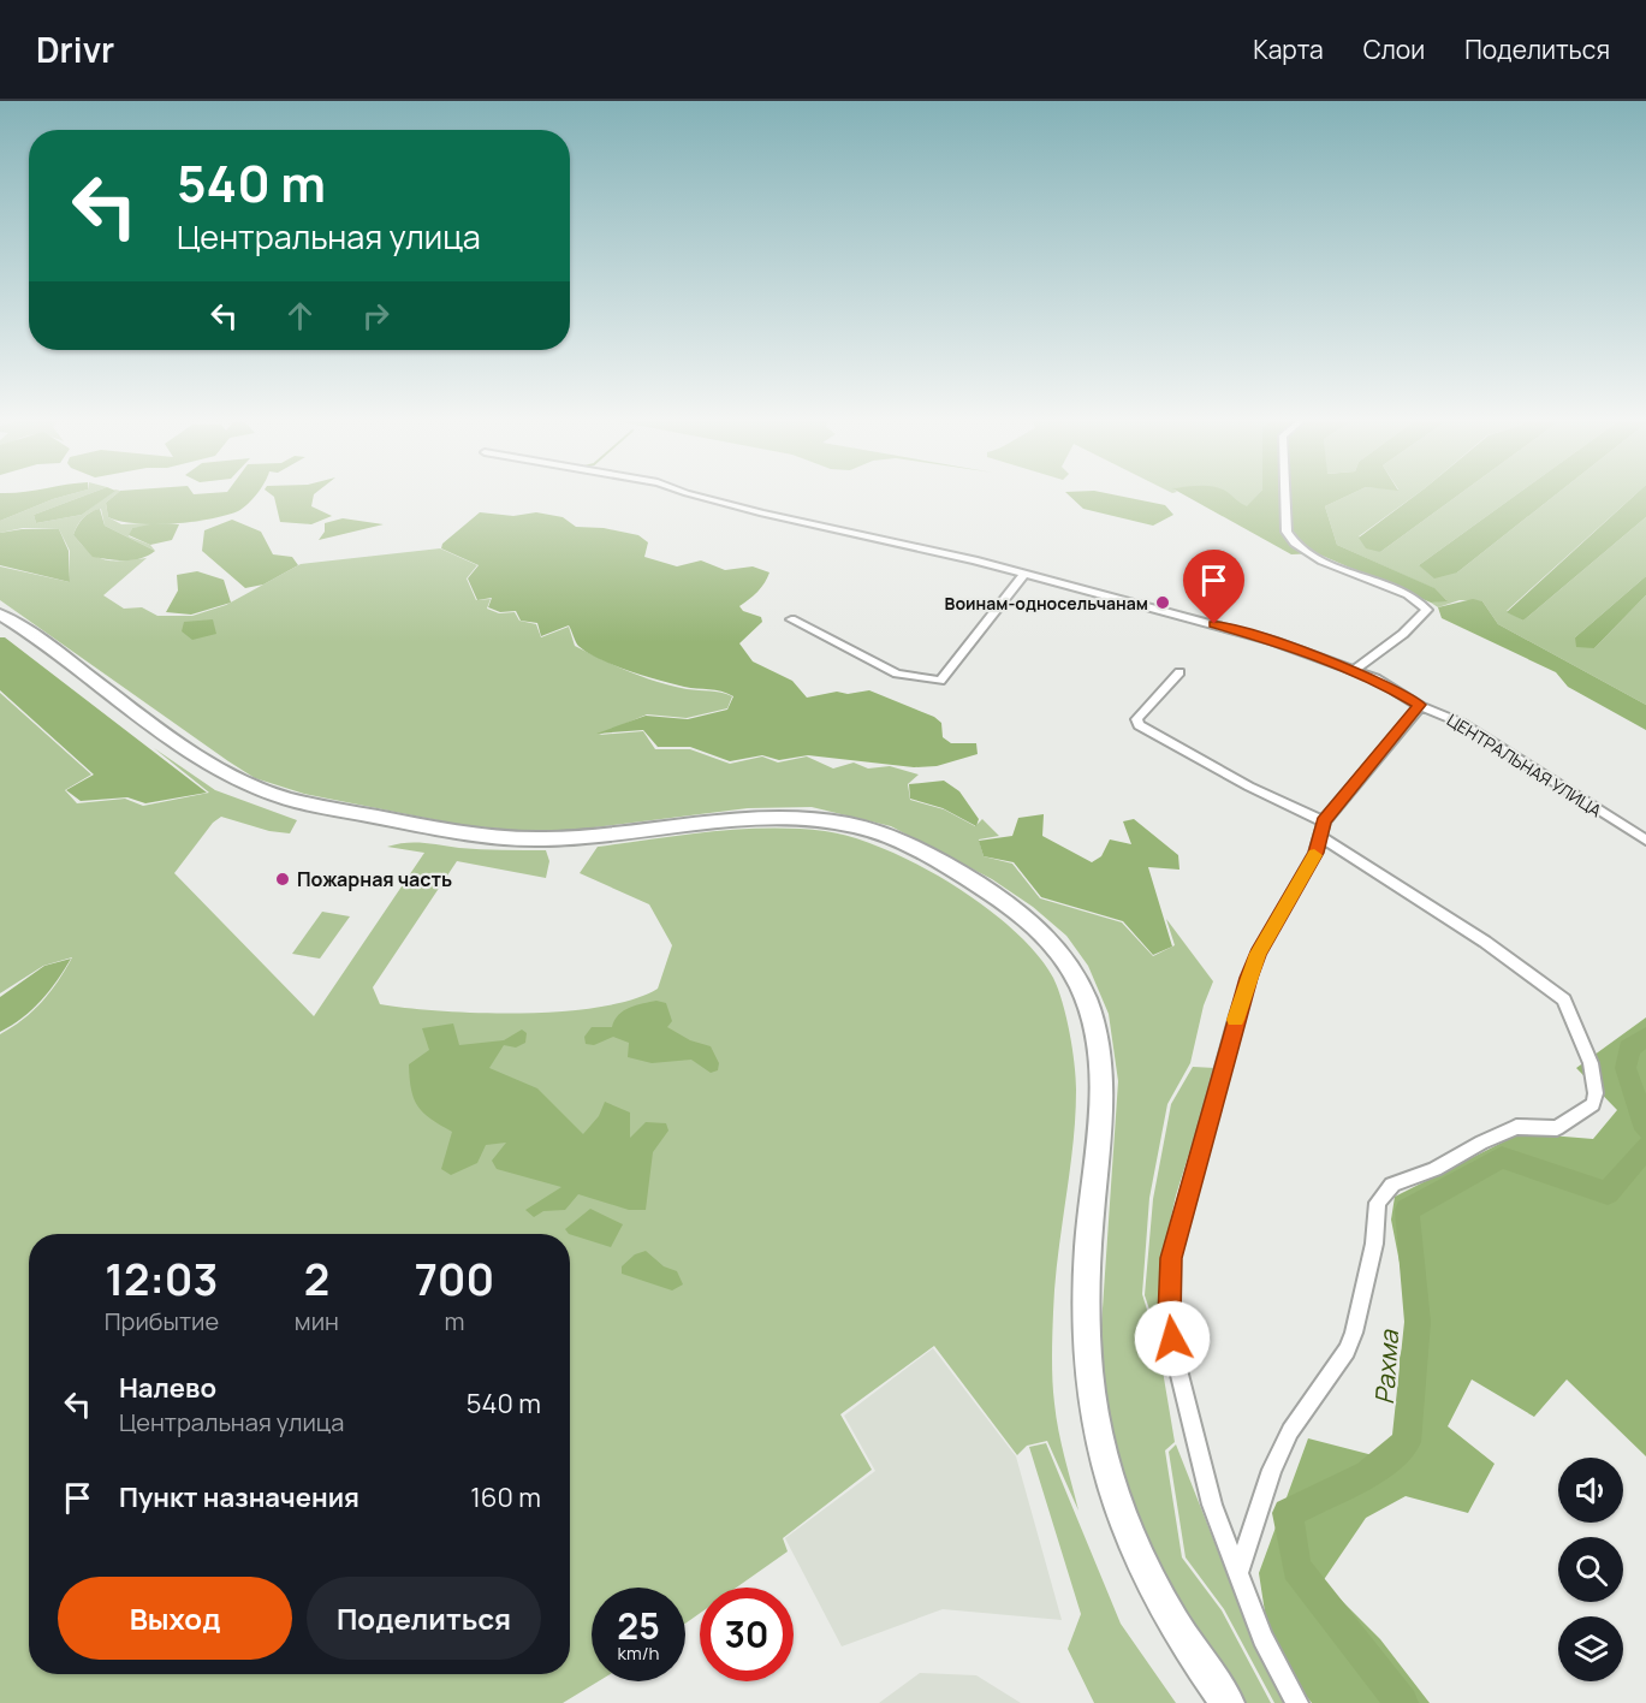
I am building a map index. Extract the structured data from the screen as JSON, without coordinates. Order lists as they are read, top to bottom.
{
  "streets": {
    "street": ["ЦЕНТРАЛЬНАЯ УЛИЦА"]
  },
  "water": ["Рахма"],
  "places": ["Воинам-односельчанам", "Пожарная часть"],
  "page": {
    "header": "Drivr",
    "nav": ["Карта", "Слои", "Поделиться"],
    "turn": ["540 m", "Центральная улица"],
    "eta": [
      "12:03",
      "Прибытие",
      "2",
      "мин",
      "700",
      "m"
    ],
    "list": [
      {
        "name": "Налево",
        "note": "Центральная улица",
        "value": "540 m"
      },
      {
        "name": "Пункт назначения",
        "value": "160 m"
      }
    ],
    "buttons": ["Выход", "Поделиться"],
    "speed": "25 km/h",
    "limit": "30"
  }
}
